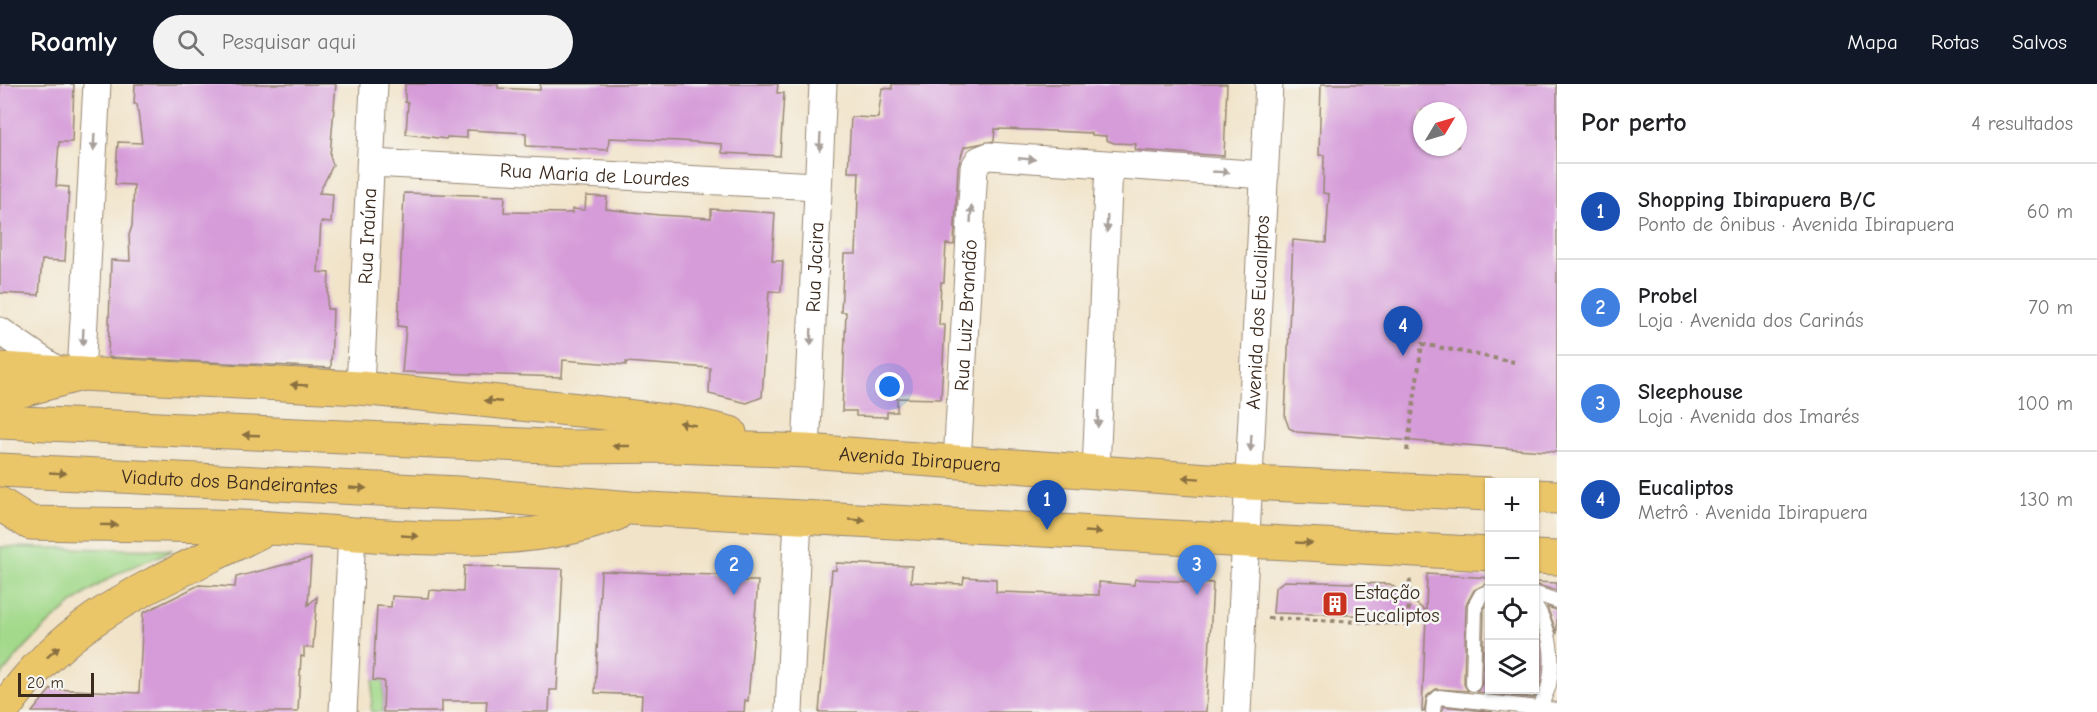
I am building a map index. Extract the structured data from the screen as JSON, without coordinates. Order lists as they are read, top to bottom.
{
  "streets": {
    "main road": ["Avenida Ibirapuera", "Viaduto dos Bandeirantes"],
    "street": [
      "Rua Maria de Lourdes",
      "Rua Iraúna",
      "Rua Jacira",
      "Avenida dos Eucaliptos",
      "Rua Luiz Brandão"
    ]
  },
  "crossings": [
    ["Rua Maria de Lourdes", "Rua Iraúna"],
    ["Rua Maria de Lourdes", "Rua Jacira"],
    ["Rua Jacira", "Avenida Ibirapuera"],
    ["Avenida dos Eucaliptos", "Avenida Ibirapuera"],
    ["Rua Luiz Brandão", "Avenida Ibirapuera"]
  ],
  "one_way": ["Rua Jacira"],
  "places": {
    "building": ["Estação Eucaliptos"]
  },
  "scale_bar": "20 m",
  "north": "top right",
  "page": {
    "header": "Roamly",
    "search": "Pesquisar aqui",
    "nav": ["Mapa", "Rotas", "Salvos"],
    "heading": ["Por perto", "4 resultados"],
    "list": [
      {
        "mark": "1",
        "name": "Shopping Ibirapuera B/C",
        "note": "Ponto de ônibus · Avenida Ibirapuera",
        "value": "60 m"
      },
      {
        "mark": "2",
        "name": "Probel",
        "note": "Loja · Avenida dos Carinás",
        "value": "70 m"
      },
      {
        "mark": "3",
        "name": "Sleephouse",
        "note": "Loja · Avenida dos Imarés",
        "value": "100 m"
      },
      {
        "mark": "4",
        "name": "Eucaliptos",
        "note": "Metrô · Avenida Ibirapuera",
        "value": "130 m"
      }
    ],
    "pins": [
      "4",
      "1",
      "2",
      "3"
    ],
    "map_buttons": ["+", "−"],
    "scale": "20 m"
  }
}
